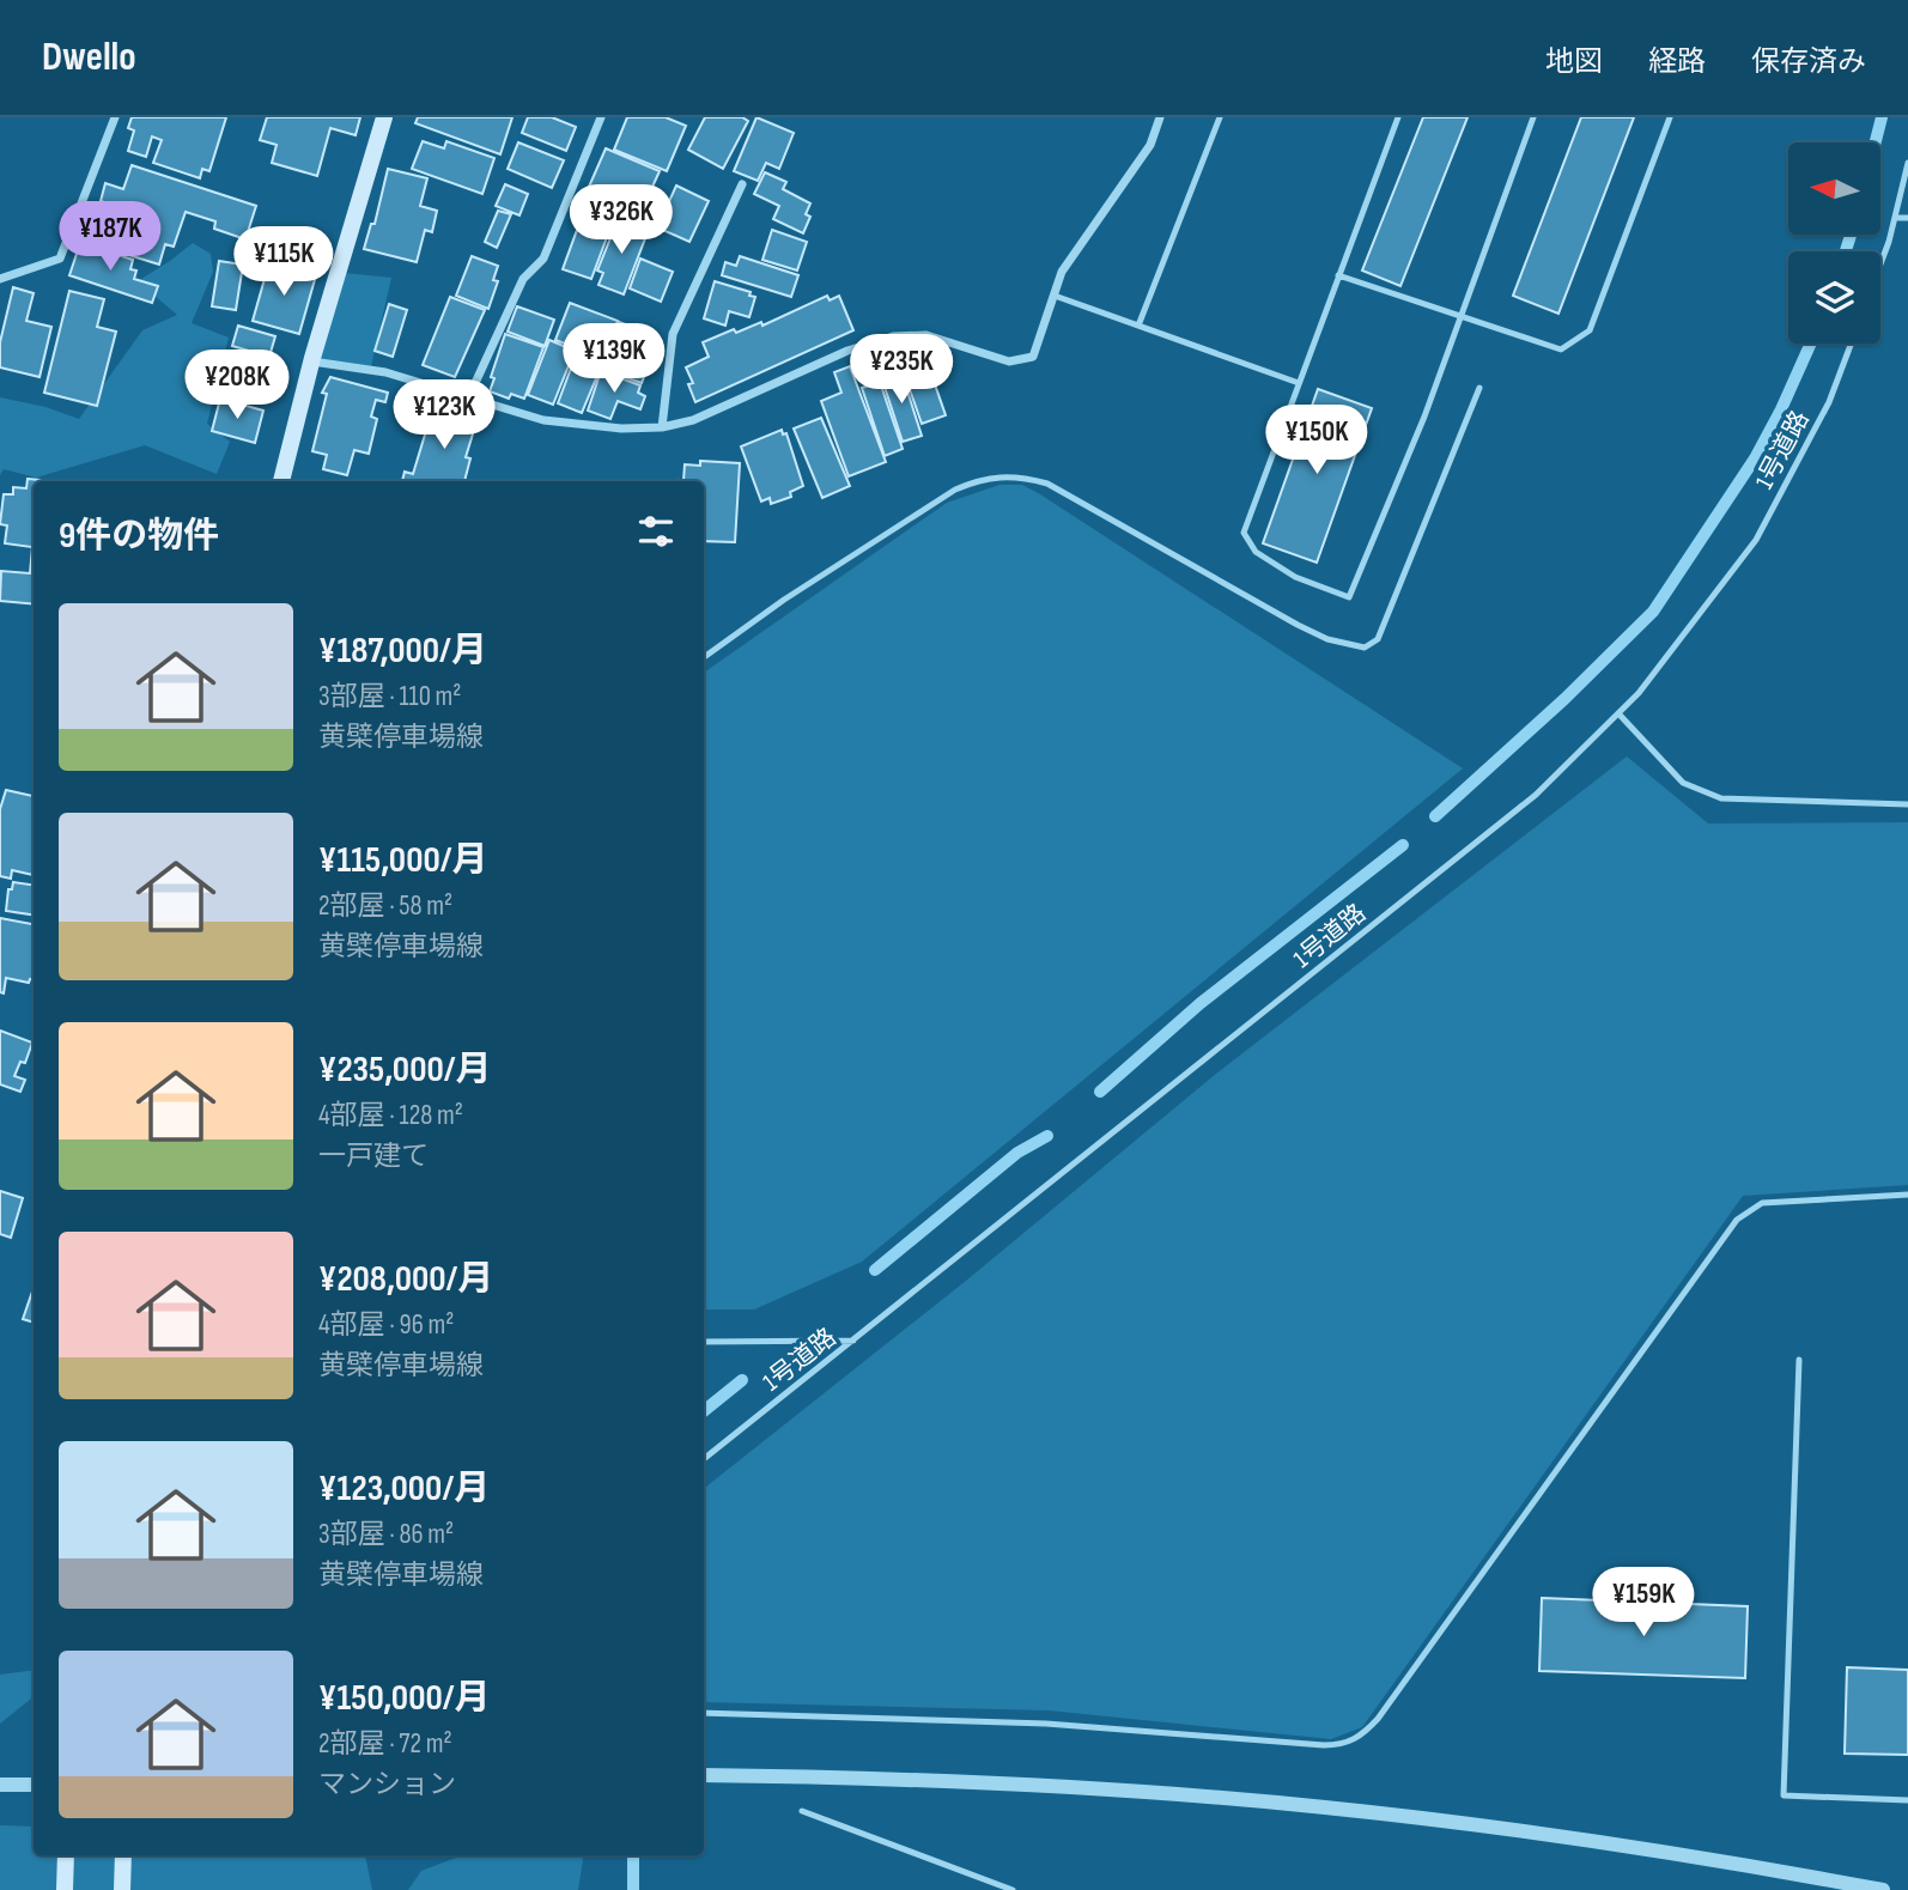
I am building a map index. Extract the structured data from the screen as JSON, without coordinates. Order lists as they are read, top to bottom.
{
  "streets": {
    "lane": ["1号道路"]
  },
  "north": "left",
  "page": {
    "header": "Dwello",
    "nav": ["地図", "経路", "保存済み"],
    "price": [
      "¥326K",
      "¥187K",
      "¥115K",
      "¥139K",
      "¥235K",
      "¥208K",
      "¥123K",
      "¥150K",
      "¥159K"
    ],
    "heading": "9件の物件",
    "list": [
      {
        "name": "¥187,000/月",
        "note": "3部屋 · 110 m² · 黄檗停車場線"
      },
      {
        "name": "¥115,000/月",
        "note": "2部屋 · 58 m² · 黄檗停車場線"
      },
      {
        "name": "¥235,000/月",
        "note": "4部屋 · 128 m² · 一戸建て"
      },
      {
        "name": "¥208,000/月",
        "note": "4部屋 · 96 m² · 黄檗停車場線"
      },
      {
        "name": "¥123,000/月",
        "note": "3部屋 · 86 m² · 黄檗停車場線"
      },
      {
        "name": "¥150,000/月",
        "note": "2部屋 · 72 m² · マンション"
      }
    ]
  }
}
